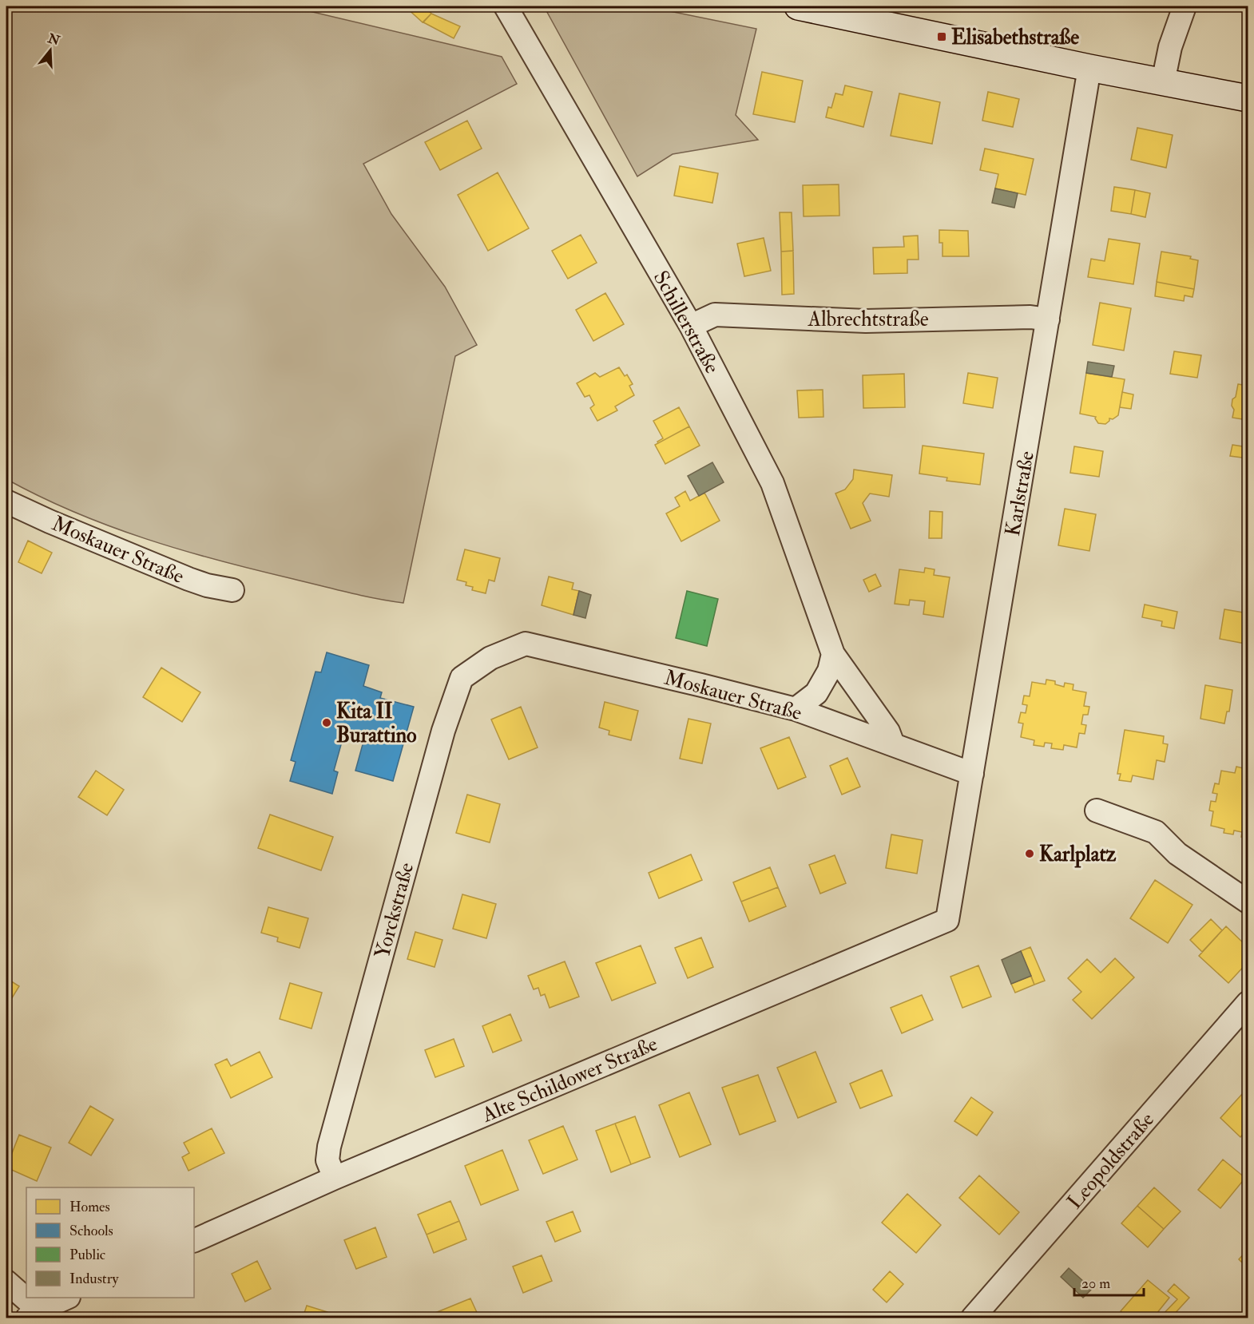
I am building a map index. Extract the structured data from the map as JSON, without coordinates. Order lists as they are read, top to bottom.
{
  "streets": {
    "street": [
      "Albrechtstraße",
      "Schillerstraße",
      "Karlstraße",
      "Moskauer Straße",
      "Yorckstraße",
      "Alte Schildower Straße",
      "Leopoldstraße"
    ]
  },
  "crossings": [
    ["Albrechtstraße", "Schillerstraße"],
    ["Albrechtstraße", "Karlstraße"],
    ["Schillerstraße", "Moskauer Straße"],
    ["Karlstraße", "Moskauer Straße"],
    ["Karlstraße", "Alte Schildower Straße"],
    ["Moskauer Straße", "Yorckstraße"],
    ["Yorckstraße", "Alte Schildower Straße"]
  ],
  "places": {
    "transit": ["Elisabethstraße"],
    "other": ["Kita II Burattino", "Karlplatz"]
  },
  "legend": [
    "Homes",
    "Schools",
    "Public",
    "Industry"
  ],
  "scale_bar": "20 m",
  "north": "top"
}
